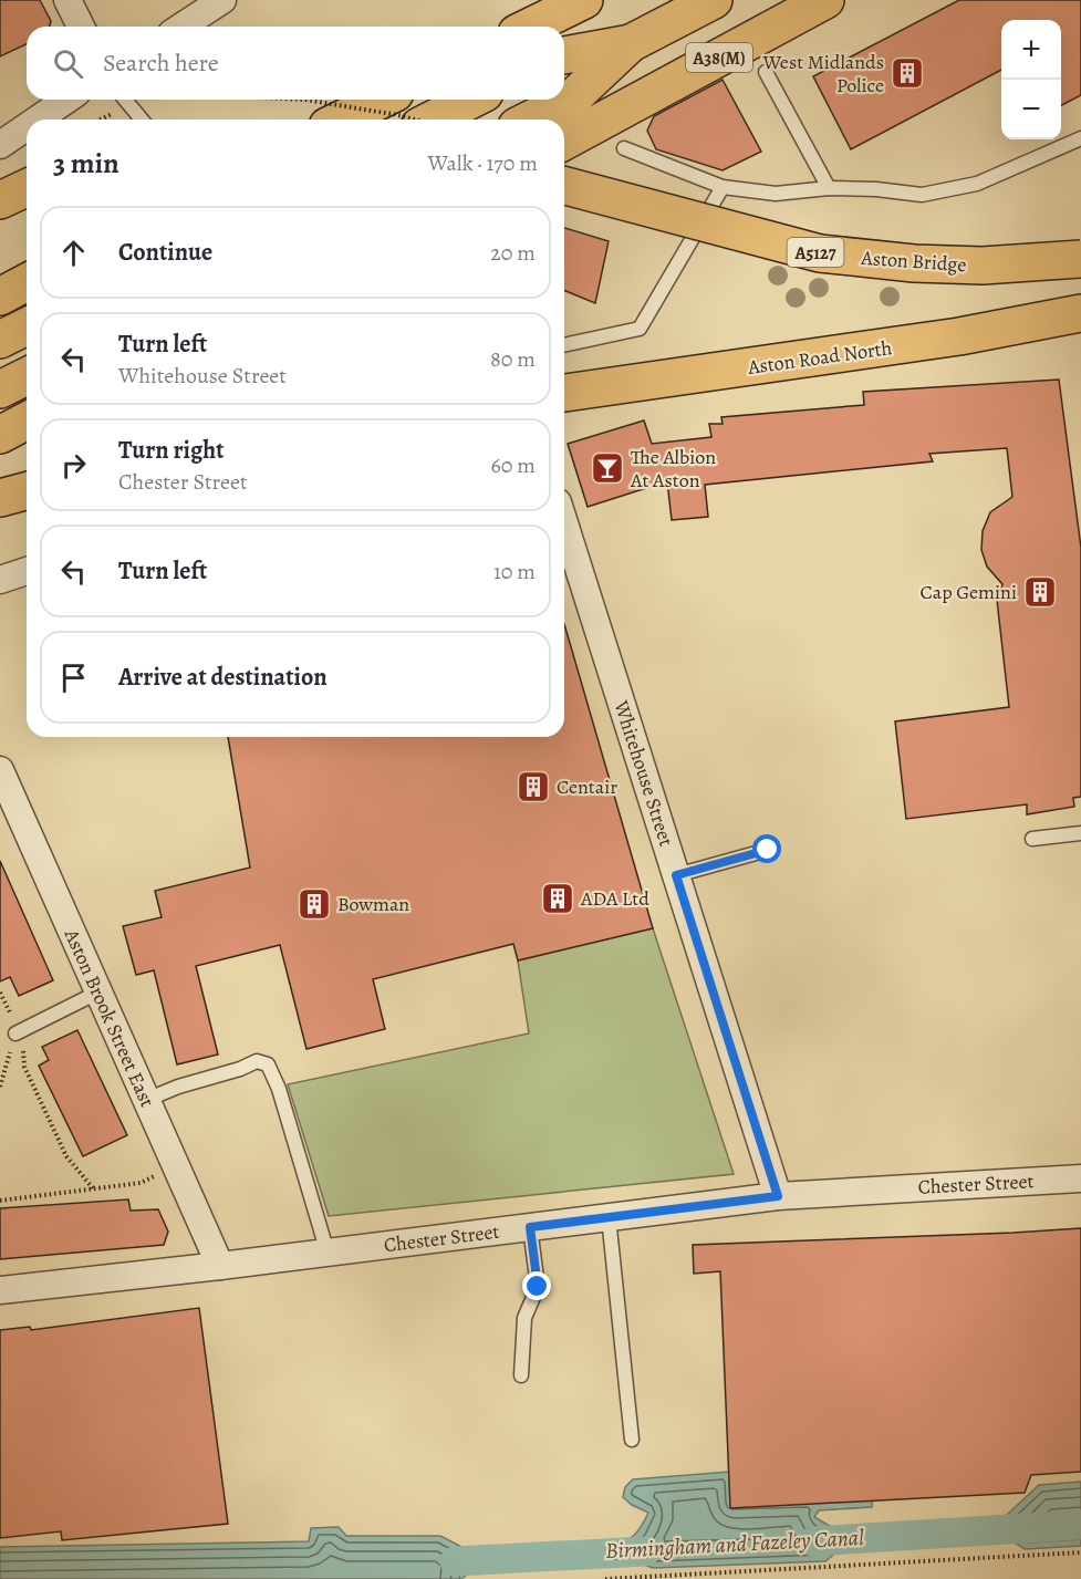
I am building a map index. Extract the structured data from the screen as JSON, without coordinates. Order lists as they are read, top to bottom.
{
  "streets": {
    "main road": [
      "A38(M)",
      "A5127",
      "Aston Bridge",
      "Aston Road North"
    ],
    "street": ["Whitehouse Street", "Aston Brook Street East", "Chester Street"]
  },
  "crossings": [
    ["Whitehouse Street", "Chester Street"],
    ["Aston Brook Street East", "Chester Street"]
  ],
  "water": ["Birmingham and Fazeley Canal"],
  "places": {
    "building": [
      "West Midlands Police",
      "Cap Gemini",
      "Centair",
      "ADA Ltd",
      "Bowman"
    ],
    "bar": ["The Albion At Aston"]
  },
  "page": {
    "map_buttons": ["+", "−"],
    "search": "Search here",
    "heading": ["3 min", "Walk · 170 m"],
    "list": [
      ["Continue", "20 m"],
      ["Turn left", "Whitehouse Street", "80 m"],
      ["Turn right", "Chester Street", "60 m"],
      ["Turn left", "10 m"],
      "Arrive at destination"
    ]
  }
}
